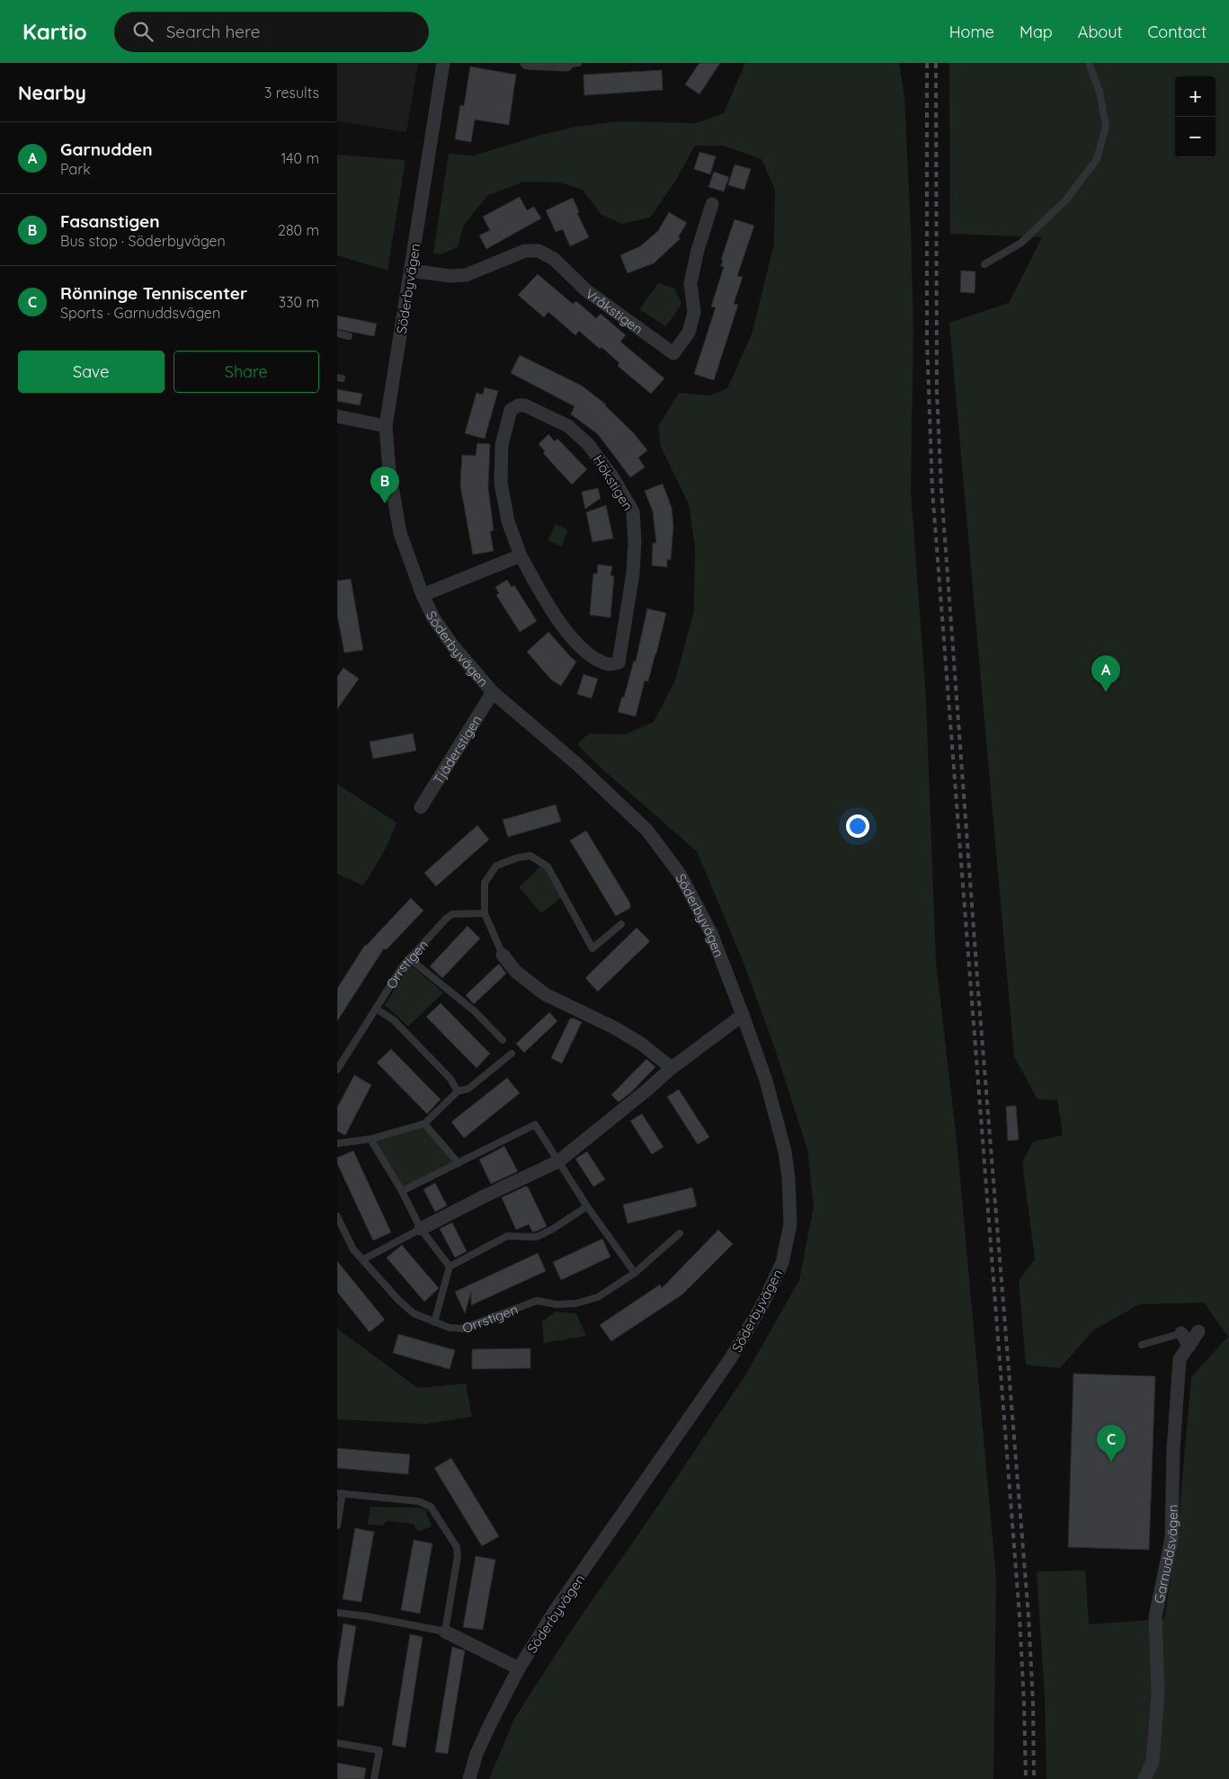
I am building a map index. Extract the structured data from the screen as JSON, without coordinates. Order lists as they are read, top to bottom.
{
  "streets": {
    "street": [
      "Söderbyvägen",
      "Vråkstigen",
      "Hökstigen",
      "Tjäderstigen",
      "Garnuddsvägen"
    ],
    "lane": ["Orrstigen"]
  },
  "crossings": [
    ["Söderbyvägen", "Vråkstigen"],
    ["Söderbyvägen", "Tjäderstigen"]
  ],
  "page": {
    "header": "Kartio",
    "search": "Search here",
    "nav": [
      "Home",
      "Map",
      "About",
      "Contact"
    ],
    "heading": ["Nearby", "3 results"],
    "map_buttons": ["+", "−"],
    "list": [
      {
        "mark": "A",
        "name": "Garnudden",
        "note": "Park",
        "value": "140 m"
      },
      {
        "mark": "B",
        "name": "Fasanstigen",
        "note": "Bus stop · Söderbyvägen",
        "value": "280 m"
      },
      {
        "mark": "C",
        "name": "Rönninge Tenniscenter",
        "note": "Sports · Garnuddsvägen",
        "value": "330 m"
      }
    ],
    "buttons": ["Save", "Share"],
    "pins": ["B", "A", "C"]
  }
}
